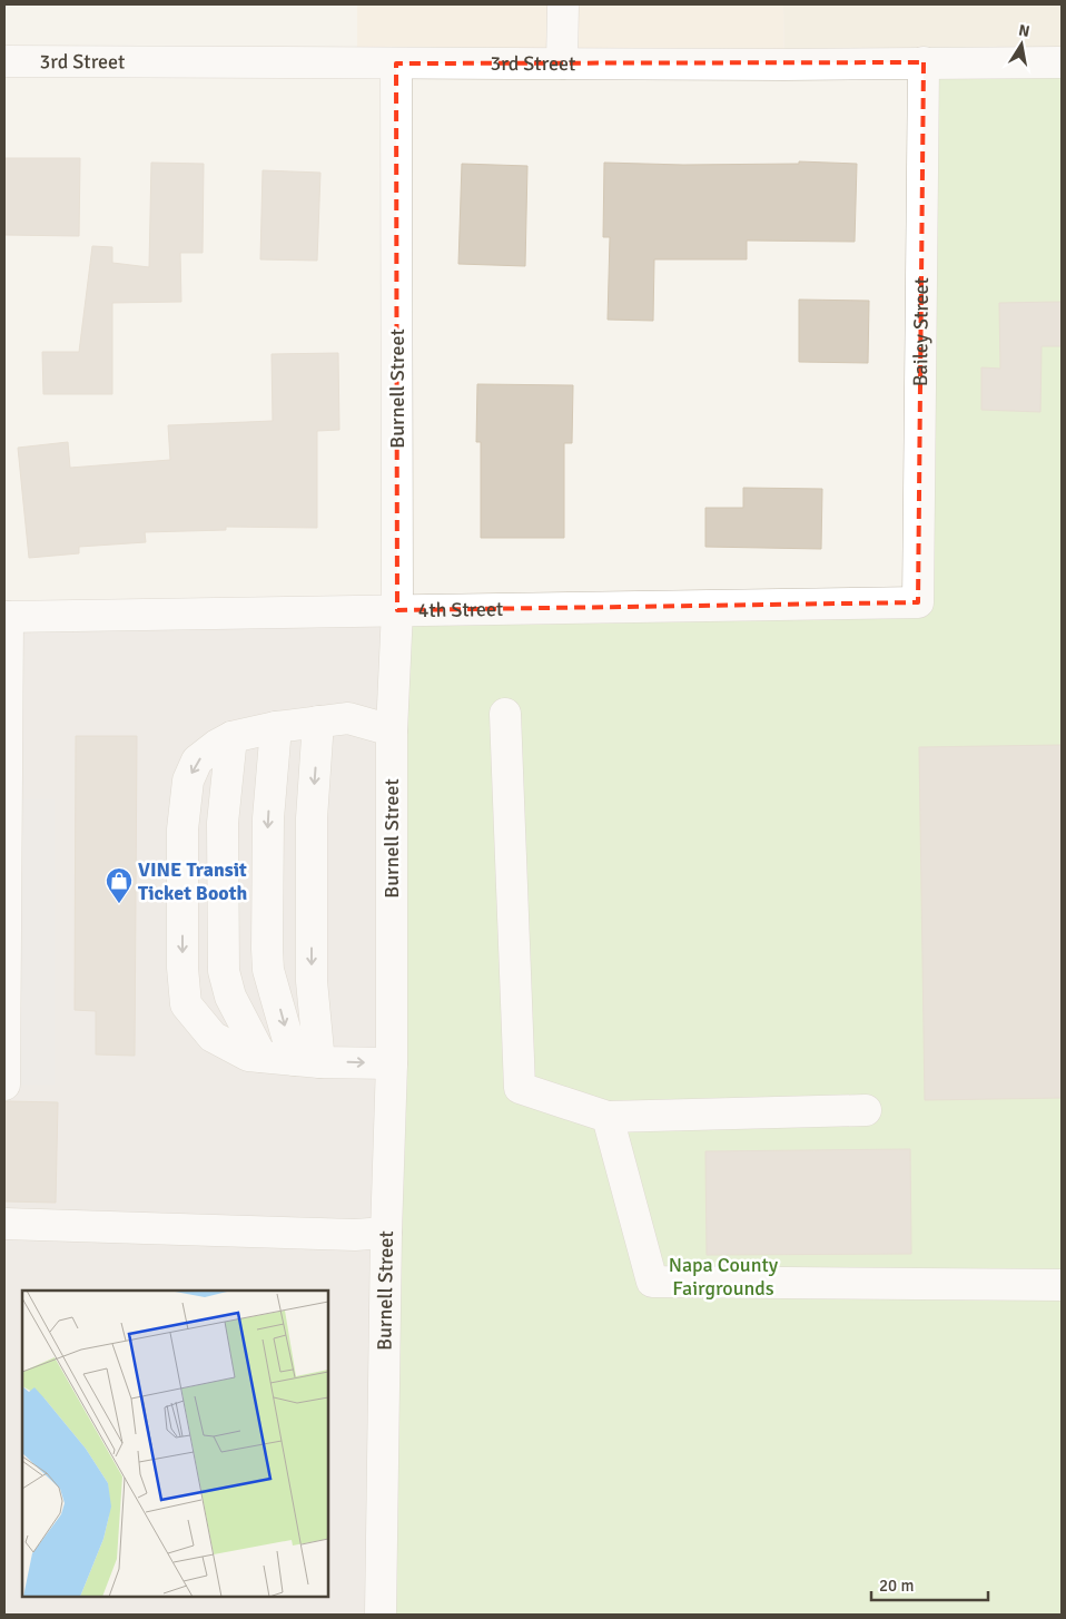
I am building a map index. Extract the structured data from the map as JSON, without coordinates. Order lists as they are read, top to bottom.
{
  "streets": {
    "street": [
      "3rd Street",
      "Bailey Street",
      "Burnell Street",
      "4th Street"
    ]
  },
  "crossings": [
    ["3rd Street", "Bailey Street"],
    ["3rd Street", "Burnell Street"],
    ["Bailey Street", "4th Street"],
    ["Burnell Street", "4th Street"]
  ],
  "parks": ["Napa County Fairgrounds"],
  "places": {
    "shop": ["VINE Transit Ticket Booth"]
  },
  "scale_bar": "20 m",
  "north": "top"
}
